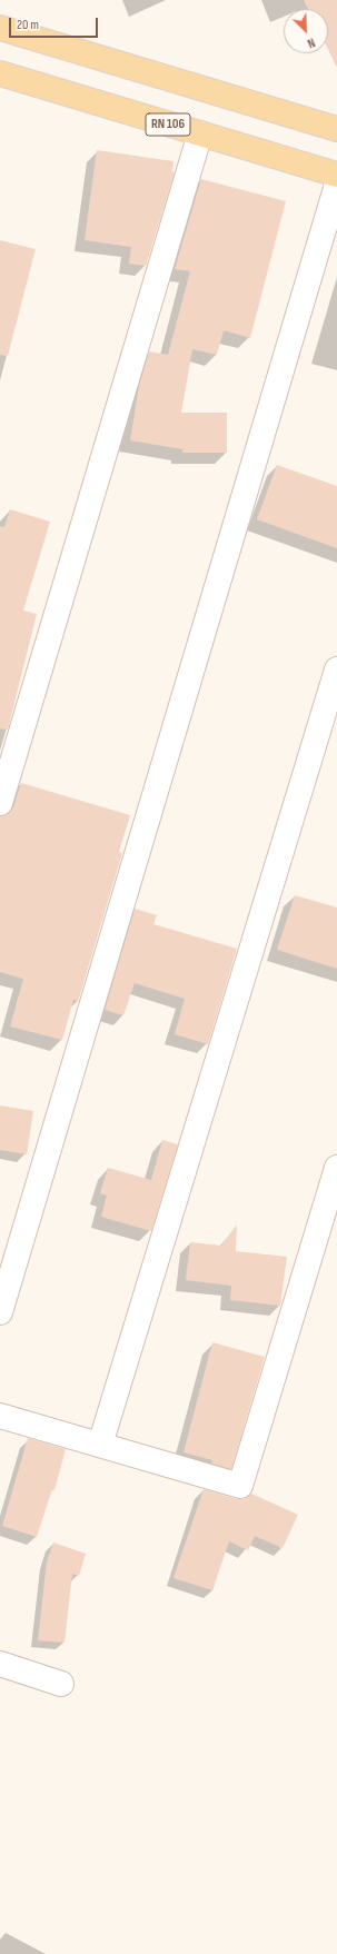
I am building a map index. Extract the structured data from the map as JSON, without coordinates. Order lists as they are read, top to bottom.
{
  "streets": {
    "main road": ["RN 106"]
  },
  "scale_bar": "20 m",
  "north": "bottom right"
}
